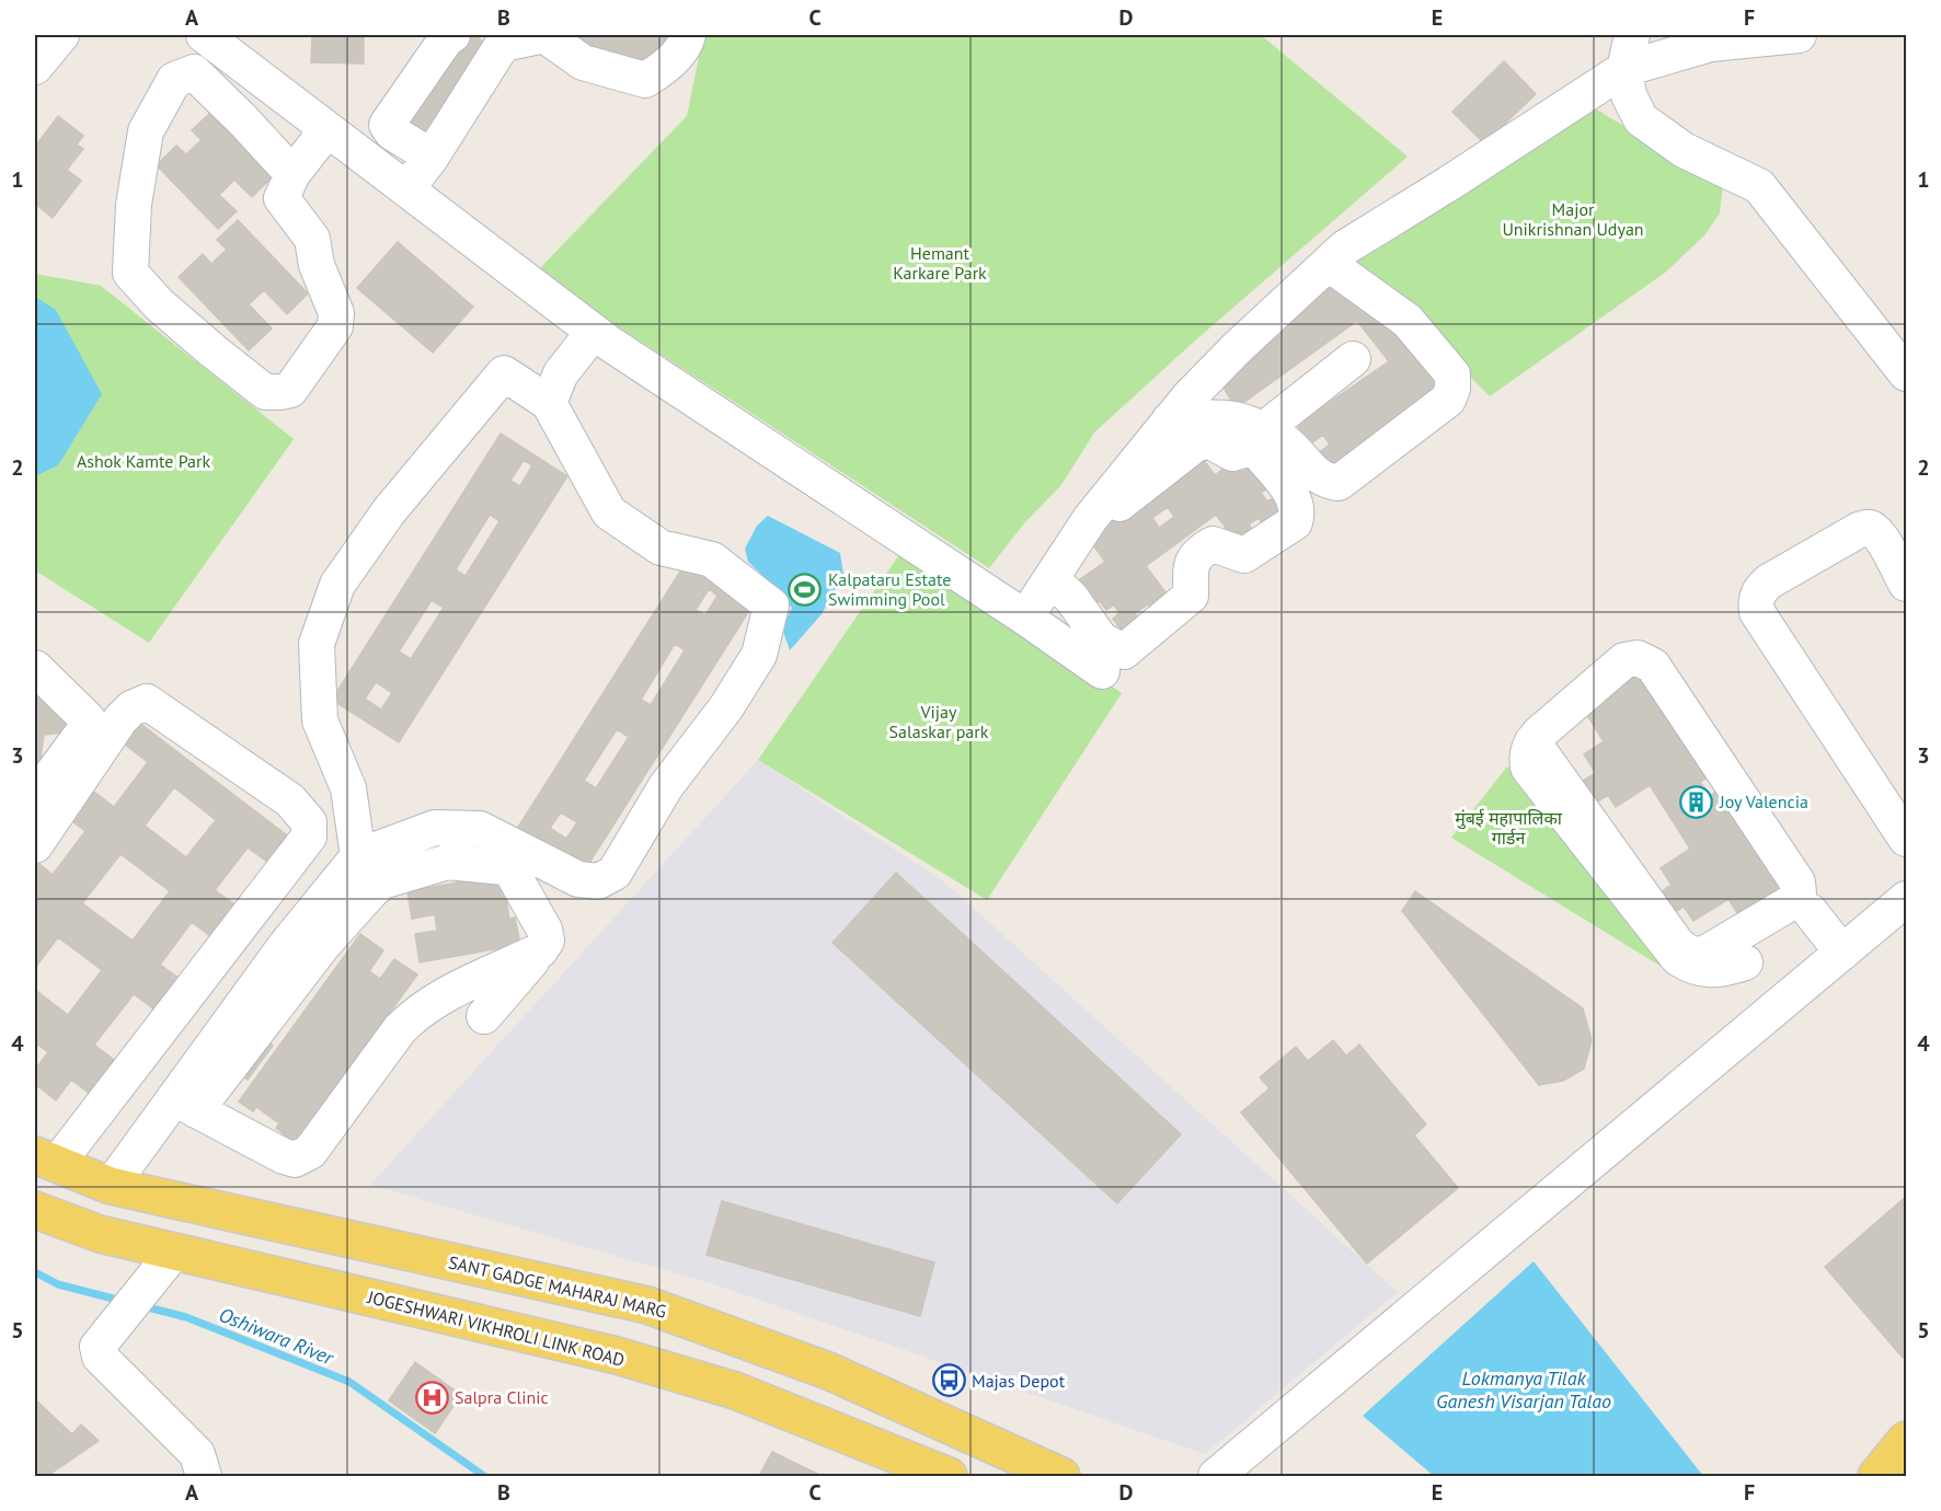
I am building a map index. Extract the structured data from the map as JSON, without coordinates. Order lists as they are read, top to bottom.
{
  "streets": {
    "main road": ["SANT GADGE MAHARAJ MARG", "JOGESHWARI VIKHROLI LINK ROAD"]
  },
  "water": ["Oshiwara River", "Lokmanya Tilak Ganesh Visarjan Talao"],
  "parks": [
    "Major Unikrishnan Udyan",
    "Hemant Karkare Park",
    "Ashok Kamte Park",
    "Vijay Salaskar park",
    "मुंबई महापालिका गार्डन"
  ],
  "places": {
    "sports": ["Kalpataru Estate Swimming Pool"],
    "building": ["Joy Valencia"],
    "bus stop": ["Majas Depot"],
    "hospital": ["Salpra Clinic"]
  },
  "grid": {
    "columns": [
      "A",
      "B",
      "C",
      "D",
      "E",
      "F"
    ],
    "rows": [
      "1",
      "2",
      "3",
      "4",
      "5"
    ]
  }
}
